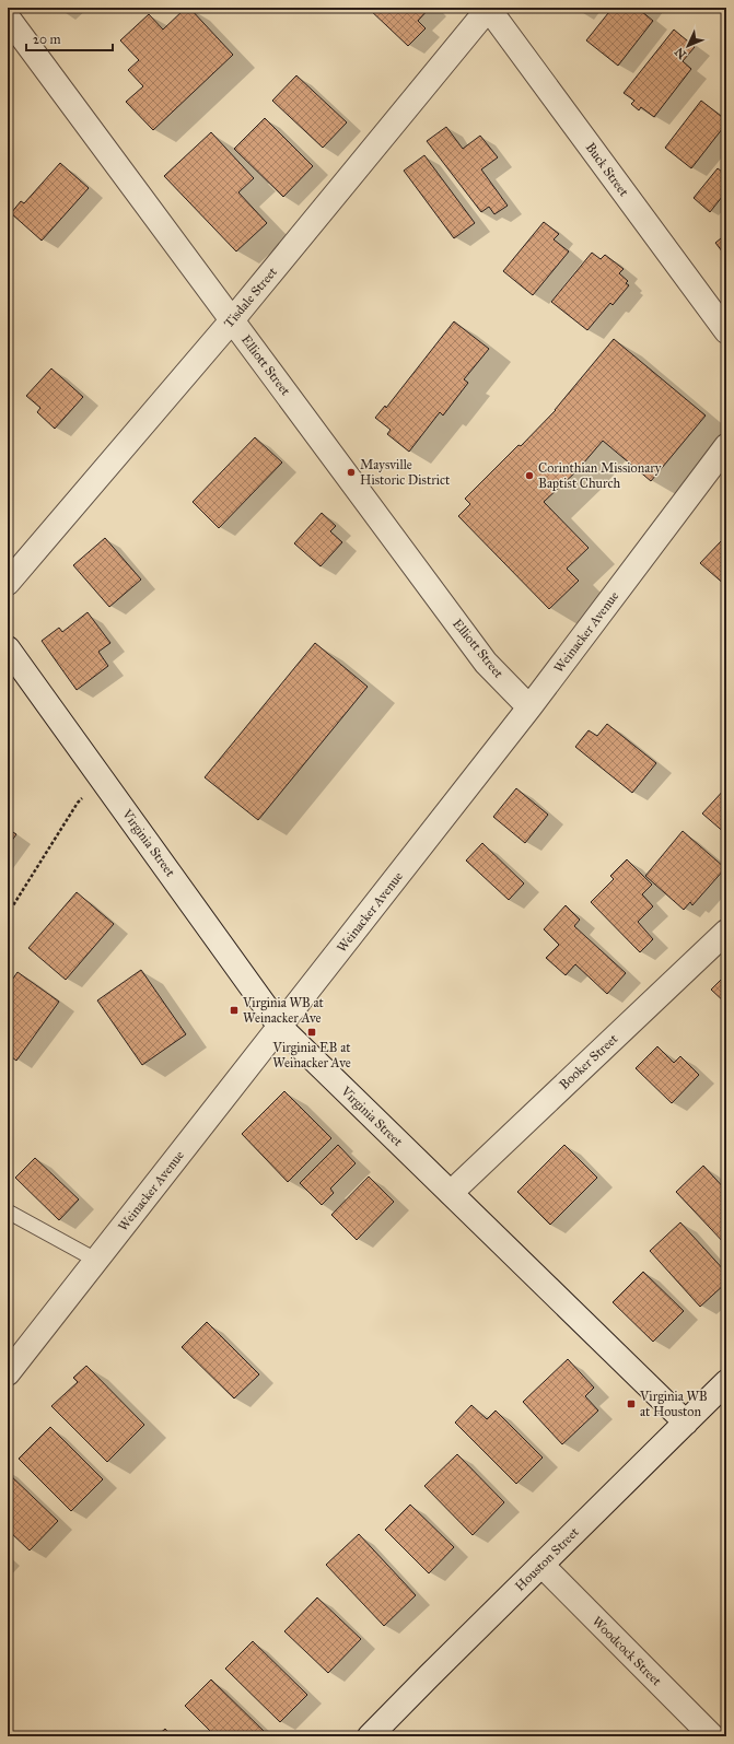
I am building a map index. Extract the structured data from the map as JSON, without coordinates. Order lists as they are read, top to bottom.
{
  "streets": {
    "street": [
      "Buck Street",
      "Tisdale Street",
      "Elliott Street",
      "Weinacker Avenue",
      "Virginia Street",
      "Booker Street",
      "Houston Street",
      "Woodcock Street"
    ]
  },
  "crossings": [
    ["Buck Street", "Tisdale Street"],
    ["Tisdale Street", "Elliott Street"],
    ["Elliott Street", "Weinacker Avenue"],
    ["Weinacker Avenue", "Virginia Street"],
    ["Virginia Street", "Booker Street"],
    ["Virginia Street", "Houston Street"],
    ["Houston Street", "Woodcock Street"]
  ],
  "places": {
    "other": ["Maysville Historic District", "Corinthian Missionary Baptist Church"],
    "transit": ["Virginia WB at Weinacker Ave", "Virginia EB at Weinacker Ave", "Virginia WB at Houston"]
  },
  "scale_bar": "20 m",
  "north": "bottom left"
}
